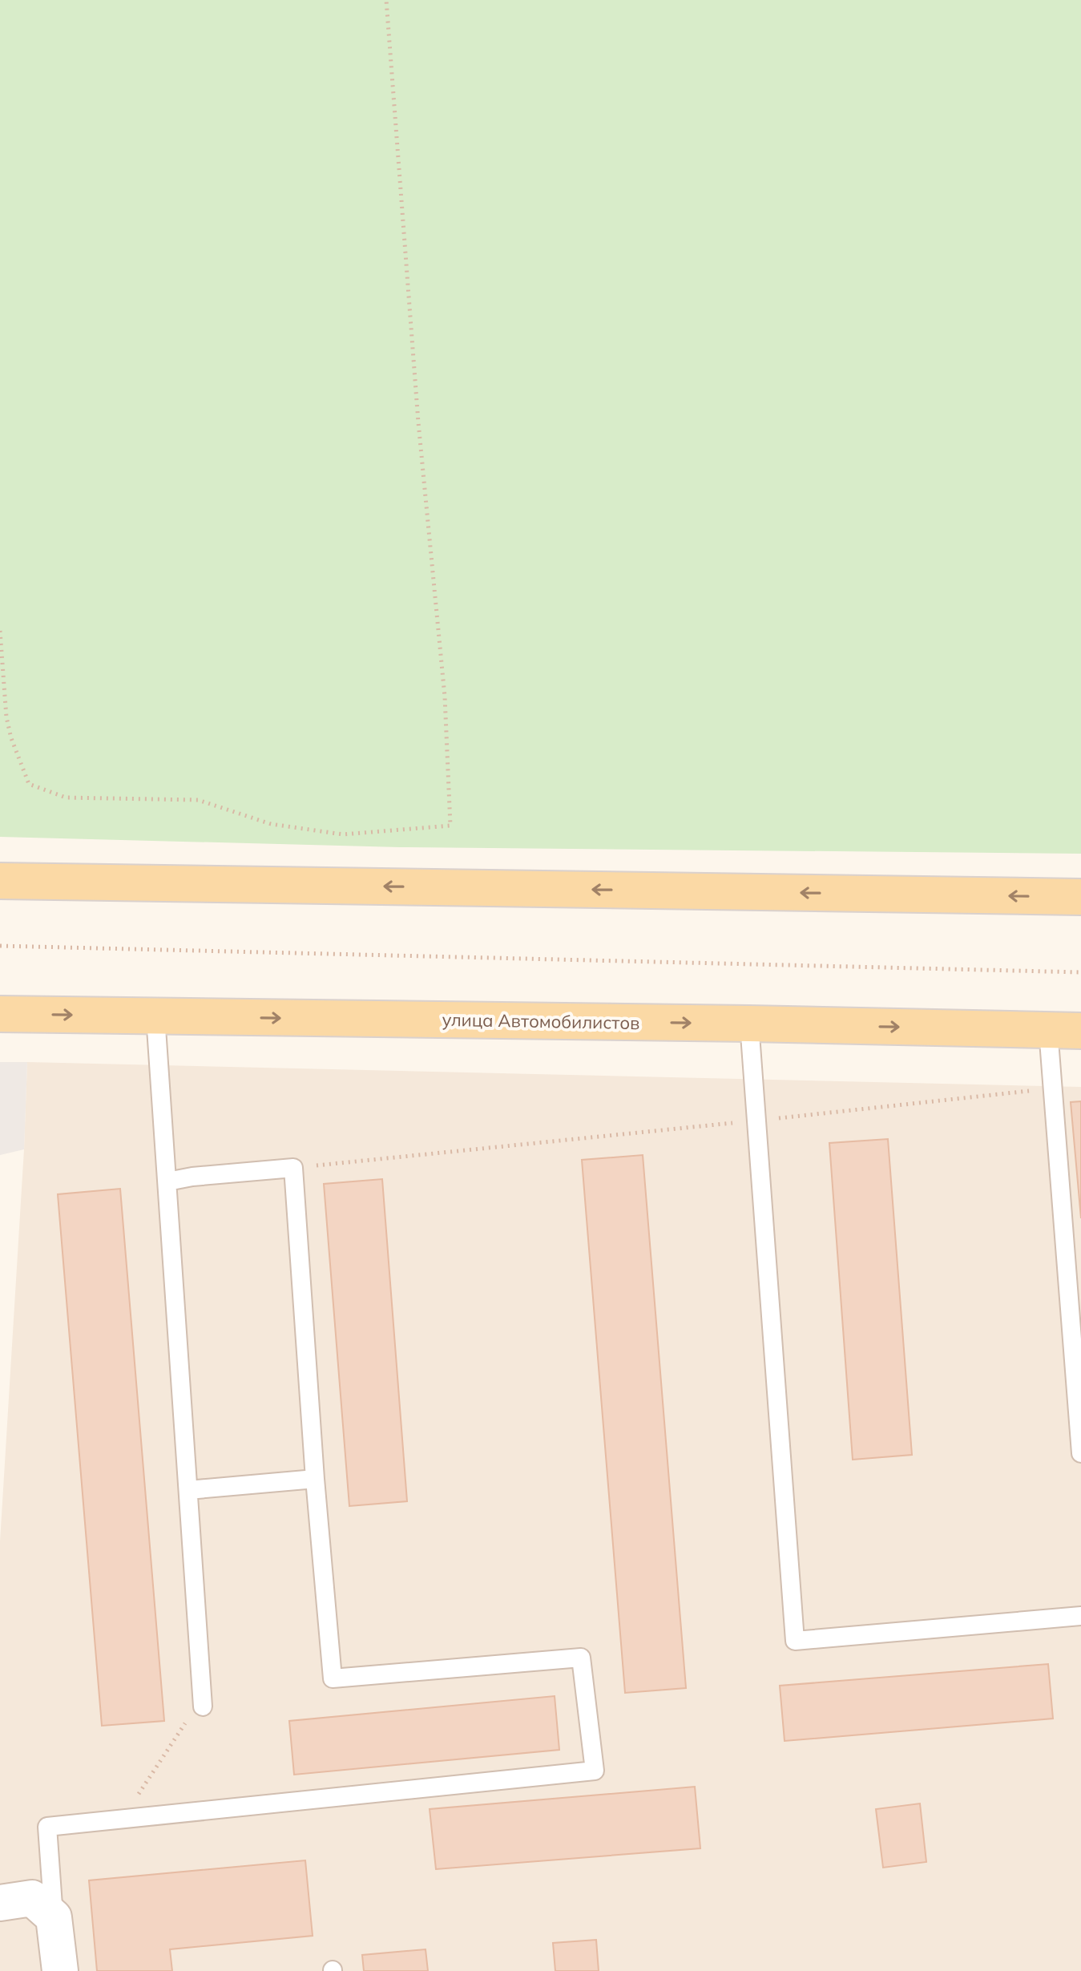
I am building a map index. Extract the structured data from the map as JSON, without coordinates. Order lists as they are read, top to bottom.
{
  "streets": {
    "main road": ["улица Автомобилистов"]
  }
}
